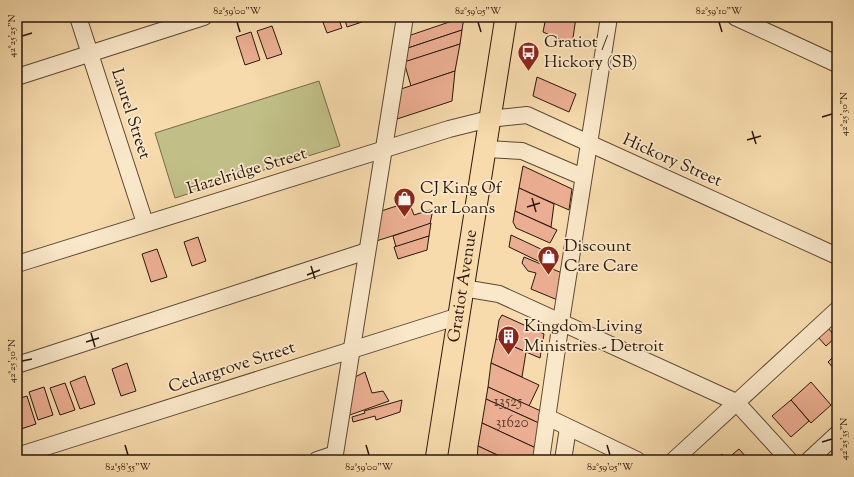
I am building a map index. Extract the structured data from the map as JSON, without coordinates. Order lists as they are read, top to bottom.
{
  "streets": {
    "main road": ["Gratiot Avenue"],
    "street": [
      "Laurel Street",
      "Hickory Street",
      "Hazelridge Street",
      "Cedargrove Street"
    ]
  },
  "crossings": [
    ["Laurel Street", "Hazelridge Street"],
    ["Hickory Street", "Hazelridge Street"],
    ["Hickory Street", "Gratiot Avenue"],
    ["Hazelridge Street", "Gratiot Avenue"],
    ["Gratiot Avenue", "Cedargrove Street"]
  ],
  "places": {
    "bus stop": ["Gratiot / Hickory (SB)"],
    "shop": ["CJ King Of Car Loans", "Discount Care Care"],
    "building": ["Kingdom Living Ministries - Detroit"]
  },
  "house_numbers": ["13525", "31620"],
  "coordinates": [
    "82°59'00\"W",
    "82°59'05\"W",
    "82°59'10\"W",
    "42°25'25\"N",
    "42°25'30\"N",
    "42°25'35\"N",
    "82°58'55\"W"
  ]
}
